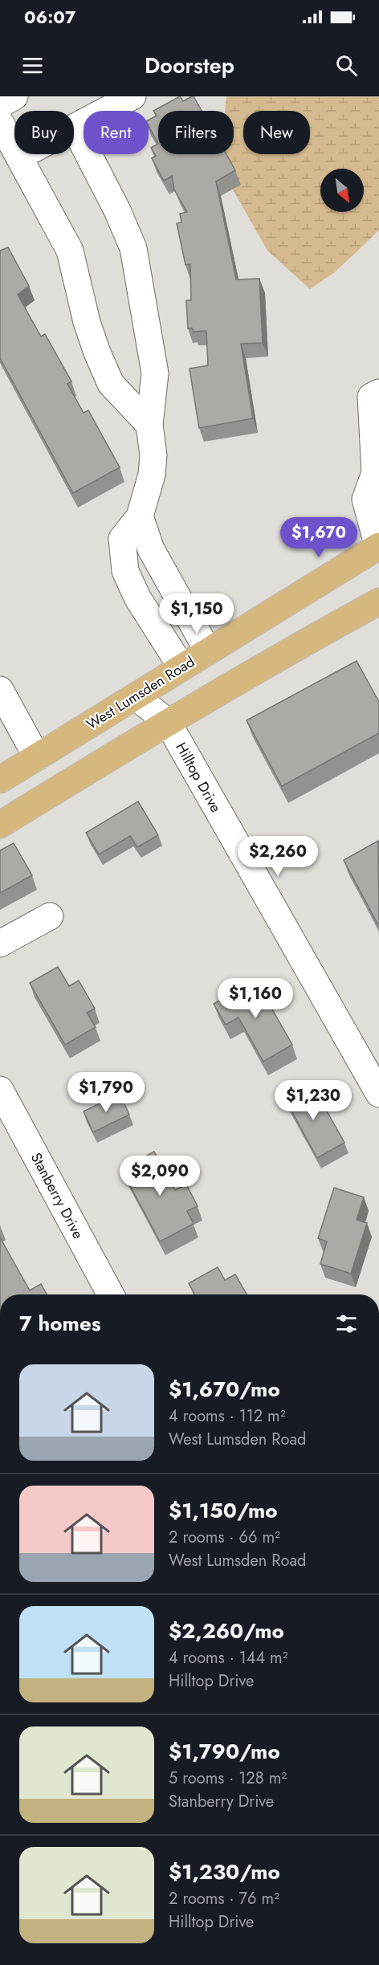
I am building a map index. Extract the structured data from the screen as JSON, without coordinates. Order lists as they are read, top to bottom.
{
  "streets": {
    "main road": ["West Lumsden Road"],
    "street": ["Hilltop Drive", "Stanberry Drive"]
  },
  "crossings": [
    ["West Lumsden Road", "Hilltop Drive"]
  ],
  "north": "bottom right",
  "page": {
    "status": "06:07",
    "header": "Doorstep",
    "chip": [
      "Buy",
      "Rent",
      "Filters",
      "New"
    ],
    "price": [
      "$1,670",
      "$1,150",
      "$2,260",
      "$1,160",
      "$1,790",
      "$1,230",
      "$2,090"
    ],
    "heading": "7 homes",
    "list": [
      {
        "name": "$1,670/mo",
        "note": "4 rooms · 112 m² · West Lumsden Road"
      },
      {
        "name": "$1,150/mo",
        "note": "2 rooms · 66 m² · West Lumsden Road"
      },
      {
        "name": "$2,260/mo",
        "note": "4 rooms · 144 m² · Hilltop Drive"
      },
      {
        "name": "$1,790/mo",
        "note": "5 rooms · 128 m² · Stanberry Drive"
      },
      {
        "name": "$1,230/mo",
        "note": "2 rooms · 76 m² · Hilltop Drive"
      }
    ]
  }
}
